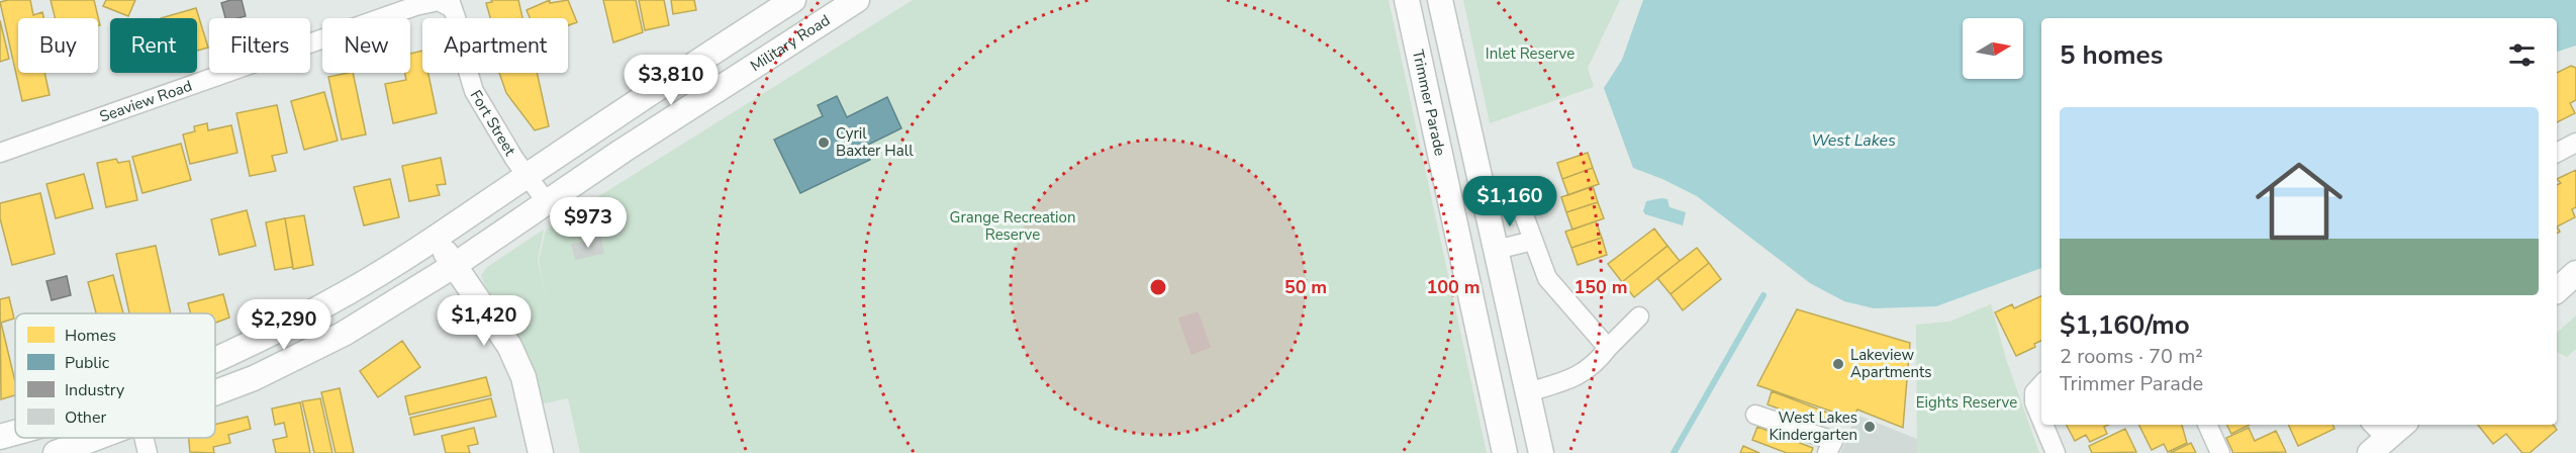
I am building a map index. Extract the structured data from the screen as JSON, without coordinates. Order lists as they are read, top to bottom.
{
  "streets": {
    "main road": ["Military Road", "Trimmer Parade"],
    "street": ["Seaview Road", "Fort Street"]
  },
  "crossings": [
    ["Military Road", "Fort Street"],
    ["Seaview Road", "Fort Street"]
  ],
  "water": ["West Lakes"],
  "parks": ["Inlet Reserve", "Grange Recreation Reserve", "Eights Reserve"],
  "places": ["Cyril Baxter Hall", "Lakeview Apartments", "West Lakes Kindergarten"],
  "legend": [
    "Homes",
    "Public",
    "Industry",
    "Other"
  ],
  "north": "right",
  "page": {
    "chip": [
      "Buy",
      "Rent",
      "Filters",
      "New",
      "Apartment"
    ],
    "heading": "5 homes",
    "price": [
      "$3,810",
      "$1,160",
      "$973",
      "$1,420",
      "$2,290"
    ],
    "list": [
      {
        "name": "$1,160/mo",
        "note": "2 rooms · 70 m² · Trimmer Parade"
      }
    ]
  },
  "rings": ["50 m", "100 m", "150 m"]
}
